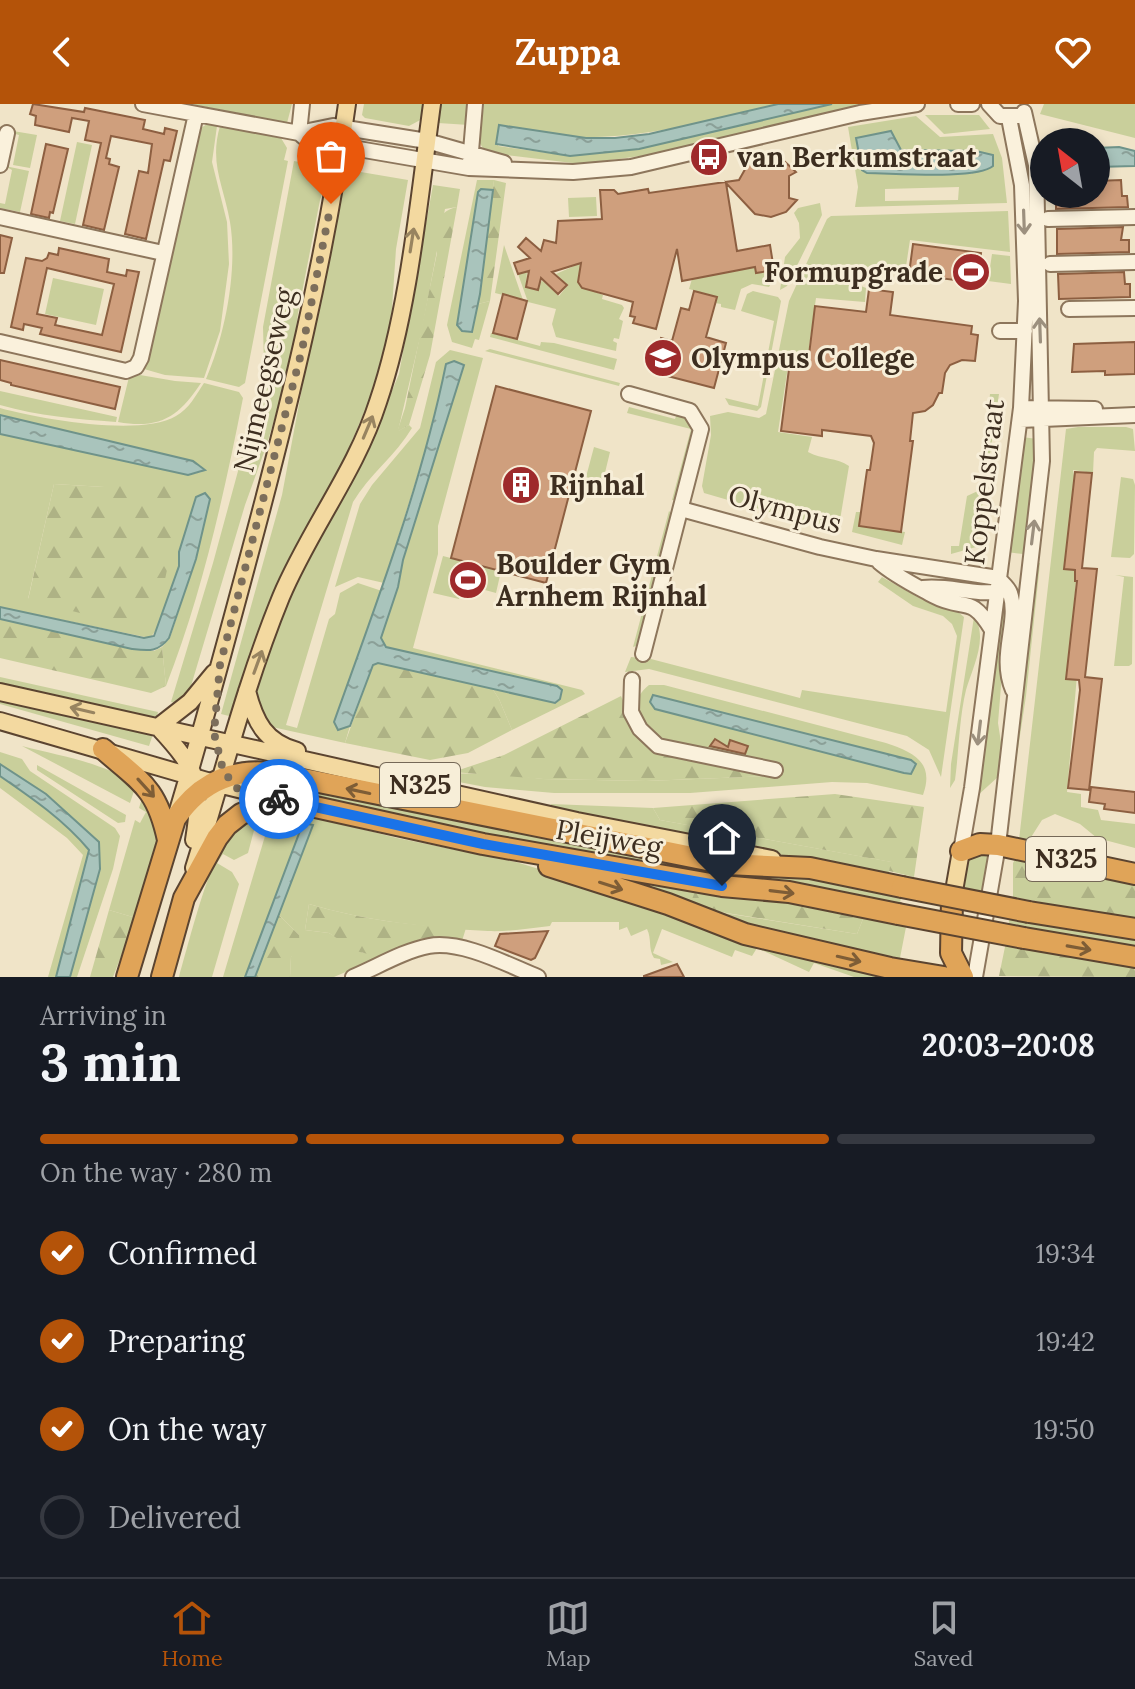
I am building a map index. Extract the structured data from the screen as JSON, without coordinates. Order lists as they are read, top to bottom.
{
  "streets": {
    "highway": ["Nijmeegseweg", "N325", "Pleijweg"],
    "street": ["Koppelstraat", "Olympus"]
  },
  "crossings": [
    ["Nijmeegseweg", "Pleijweg"],
    ["Koppelstraat", "Olympus"],
    ["Koppelstraat", "N325"],
    ["N325", "Pleijweg"]
  ],
  "places": {
    "bus stop": ["van Berkumstraat"],
    "sports": ["Formupgrade", "Boulder Gym Arnhem Rijnhal"],
    "school or university": ["Olympus College"],
    "building": ["Rijnhal"]
  },
  "north": "top left",
  "page": {
    "header": "Zuppa",
    "heading": ["3 min", "Arriving in", "20:03–20:08"],
    "bar": "On the way · 280 m",
    "list": [
      ["Confirmed", "19:34"],
      ["Preparing", "19:42"],
      ["On the way", "19:50"],
      "Delivered"
    ],
    "tabs": ["Home", "Map", "Saved"]
  }
}
